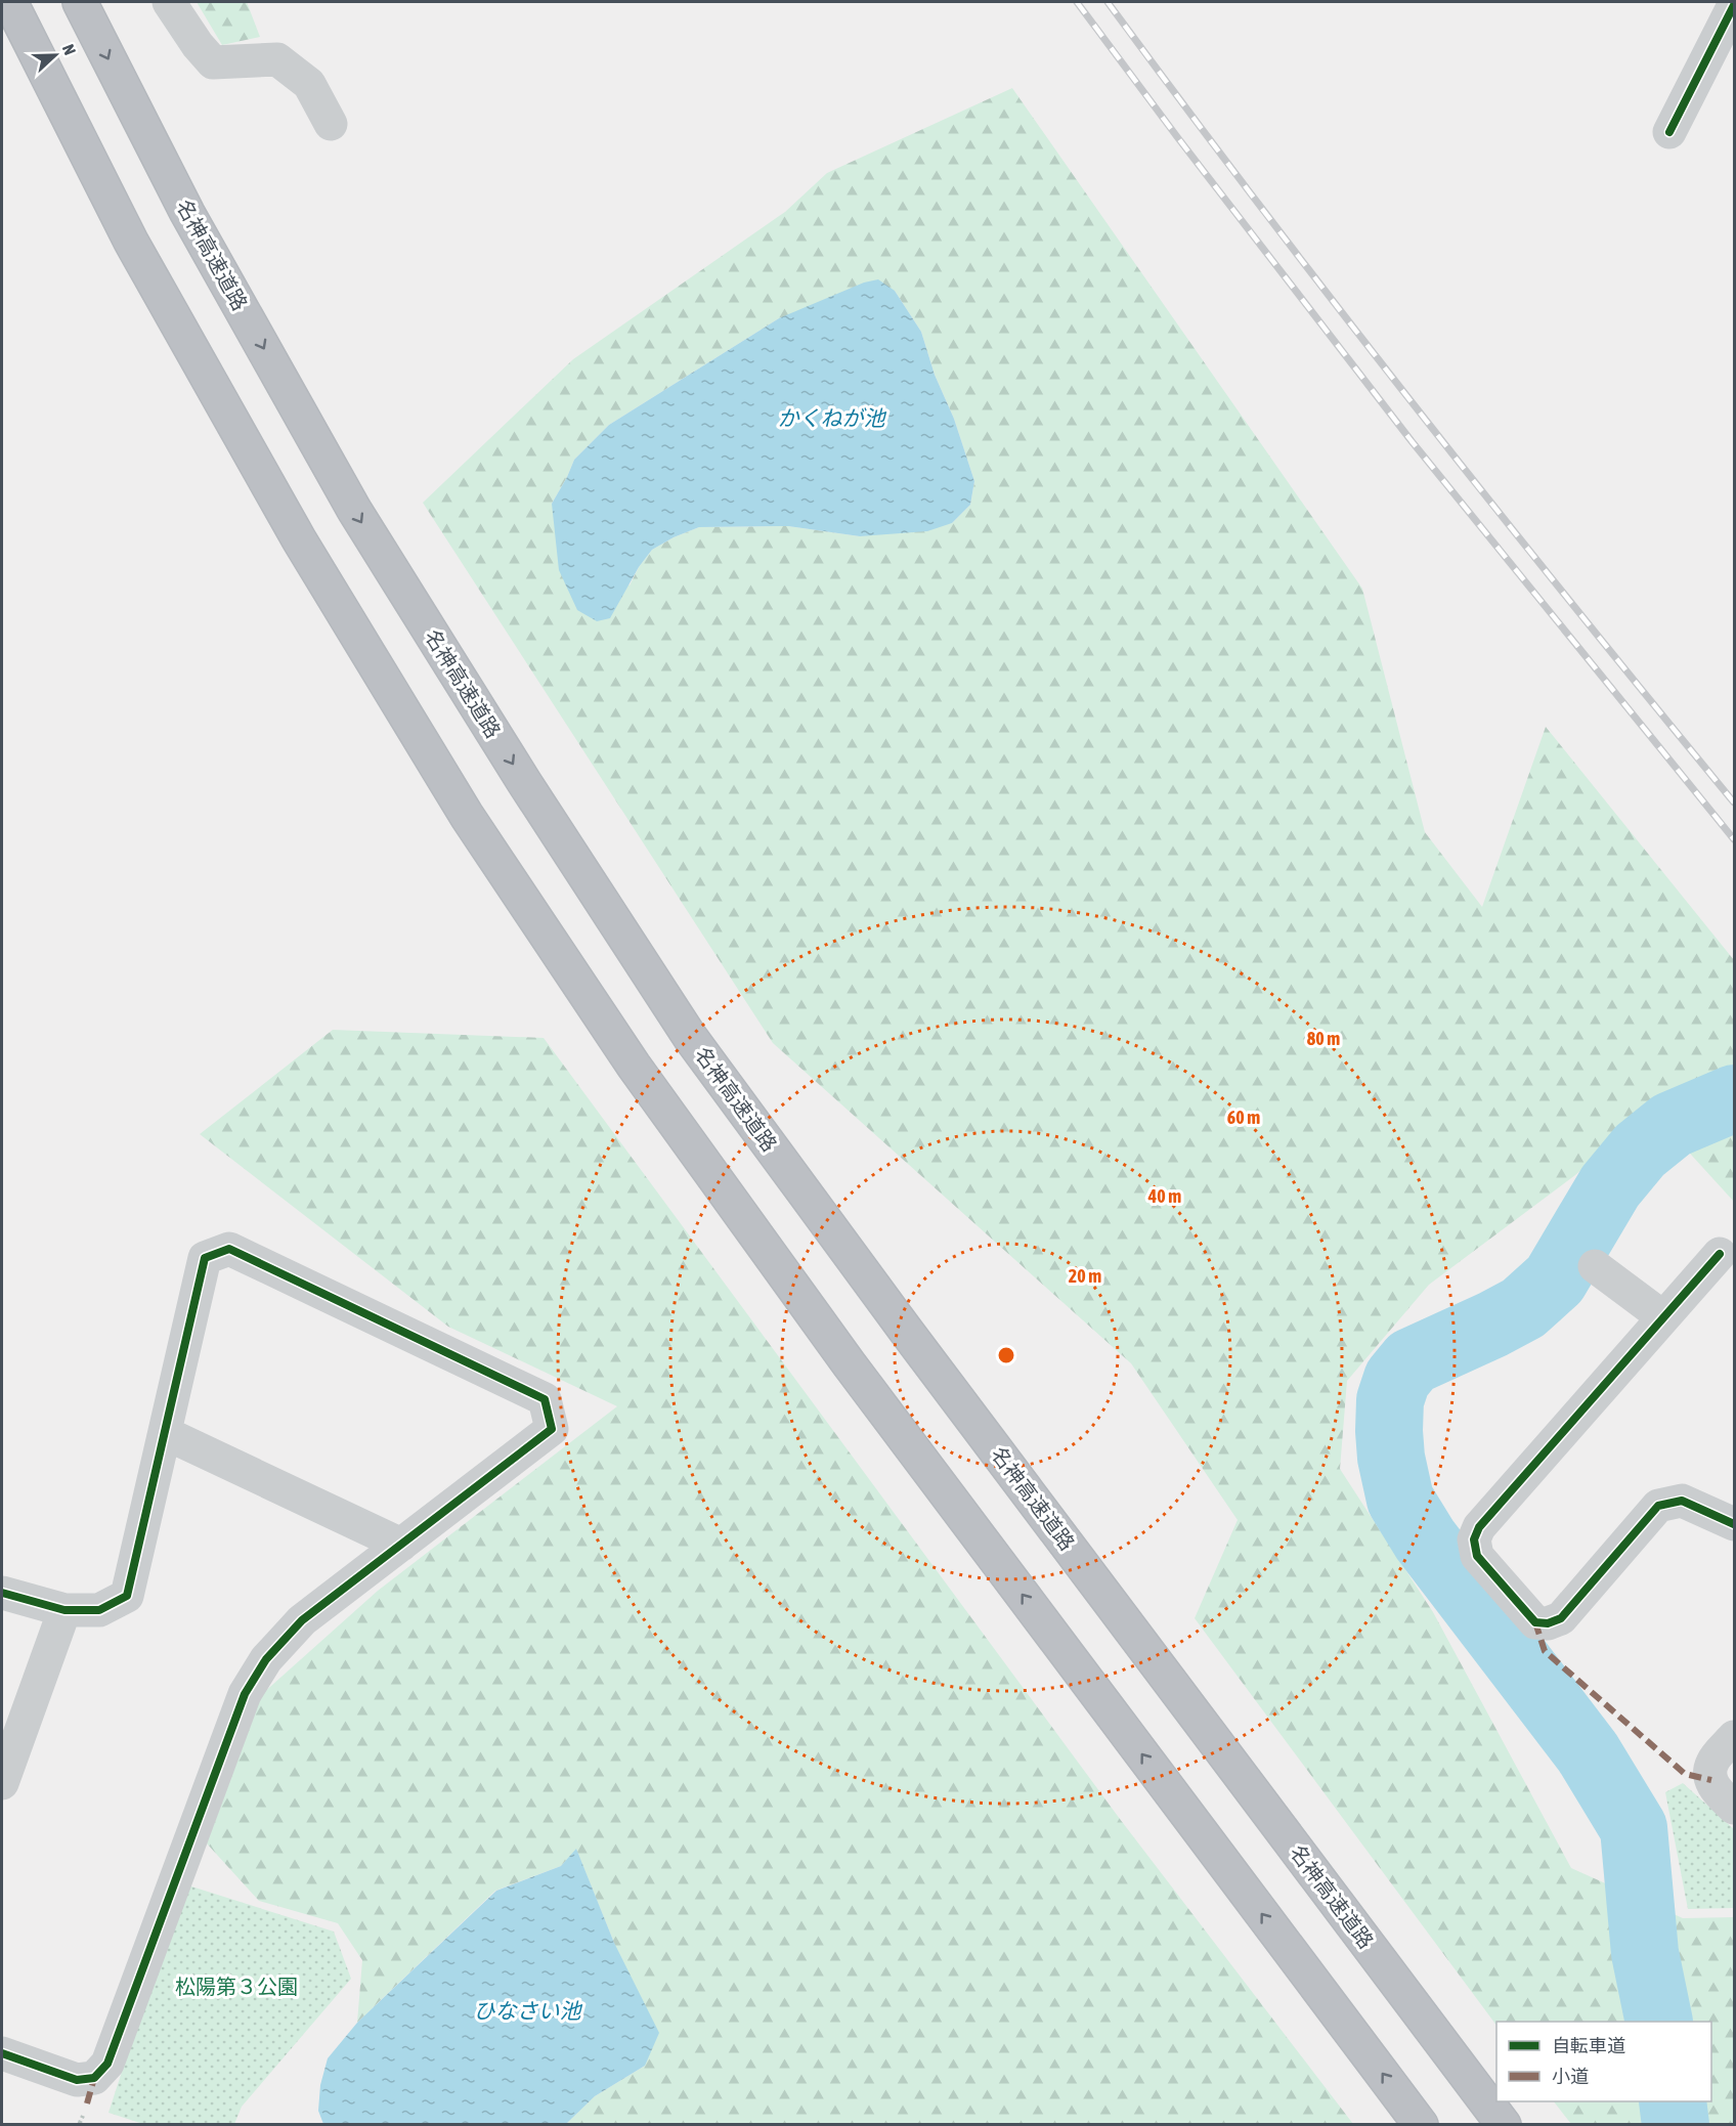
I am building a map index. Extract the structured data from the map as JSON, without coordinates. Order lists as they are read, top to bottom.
{
  "streets": {
    "highway": ["名神高速道路"]
  },
  "water": ["かくねが池", "ひなさい池"],
  "parks": ["松陽第３公園"],
  "legend": ["自転車道", "小道"],
  "north": "right",
  "rings": [
    "80 m",
    "60 m",
    "40 m",
    "20 m"
  ]
}
